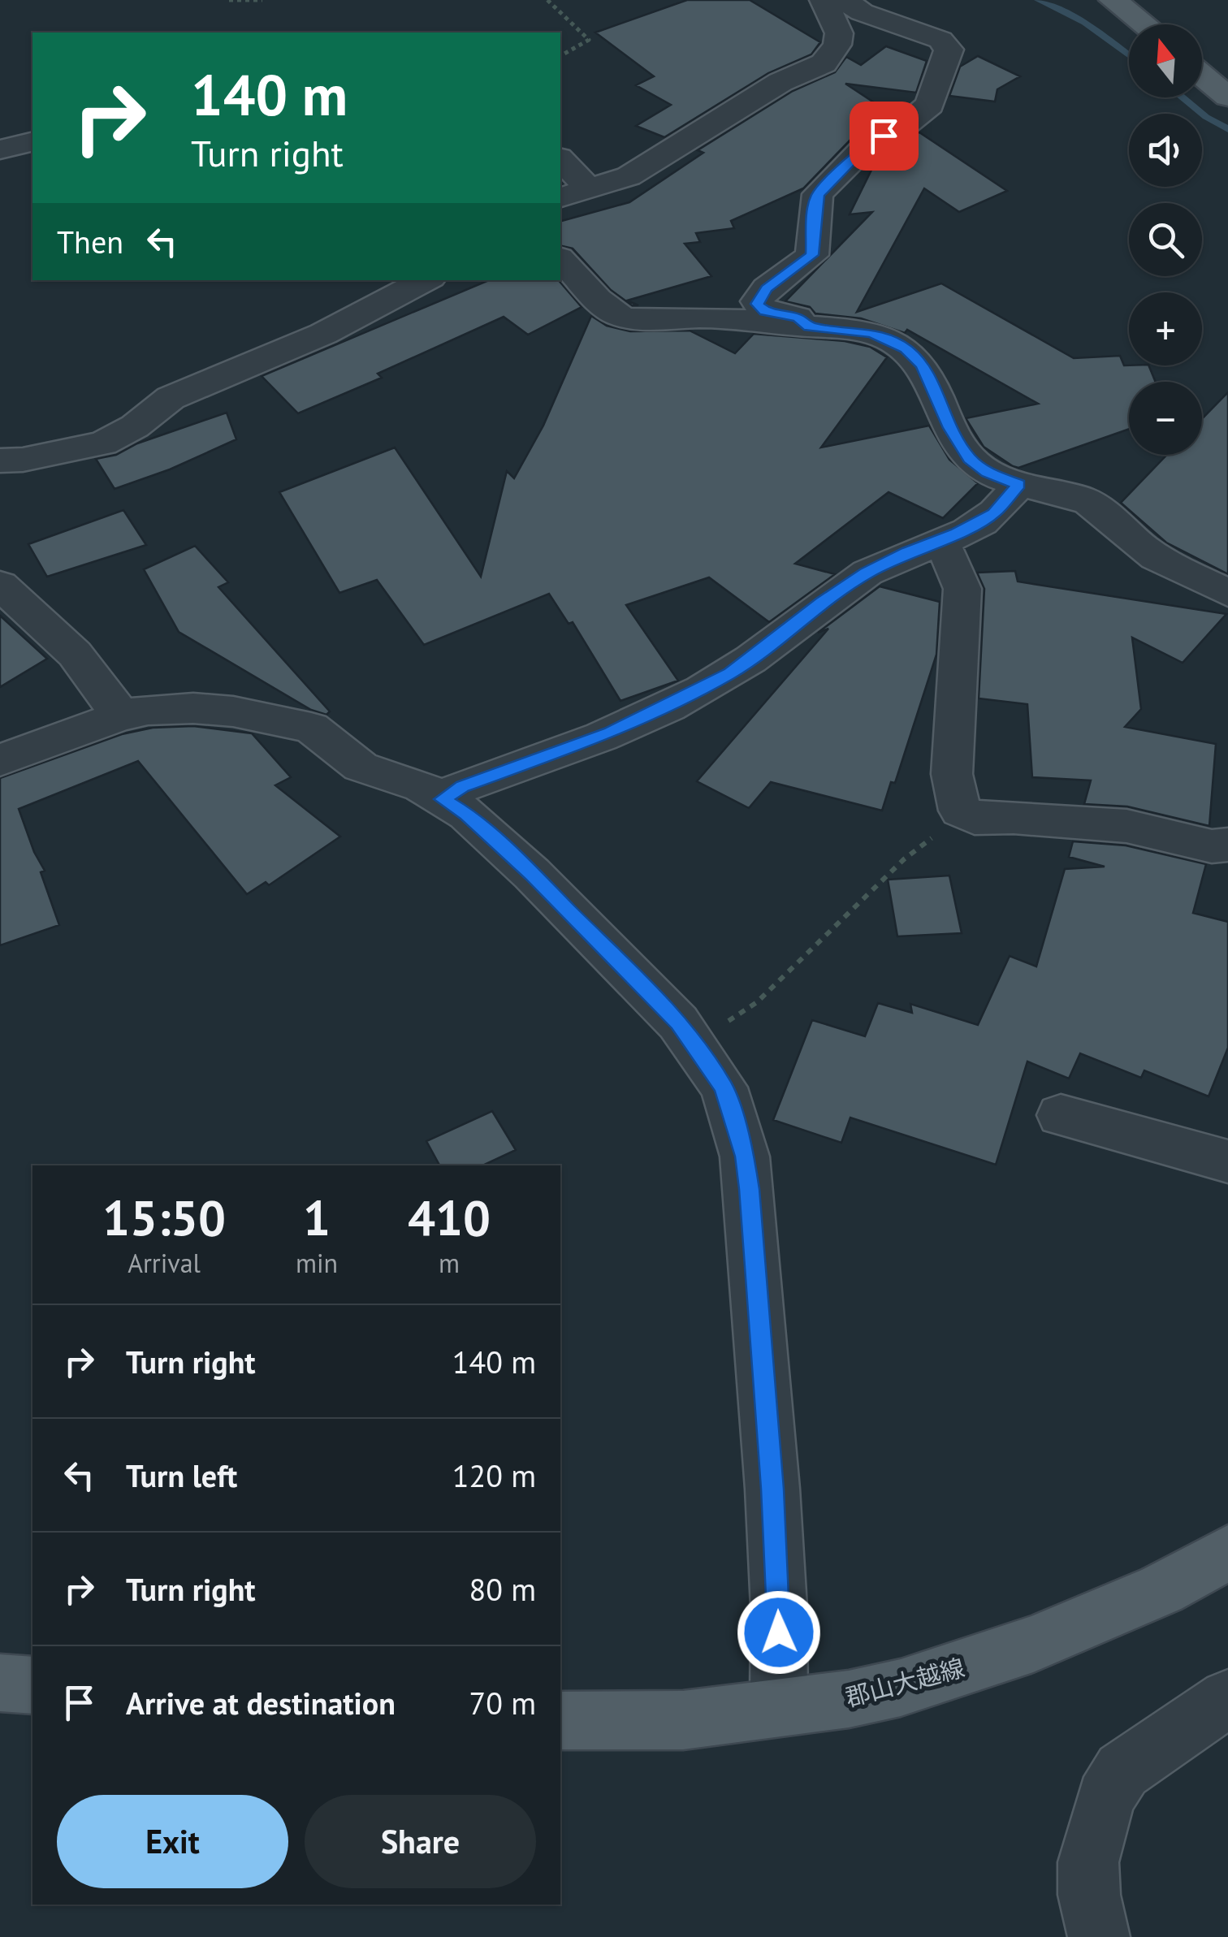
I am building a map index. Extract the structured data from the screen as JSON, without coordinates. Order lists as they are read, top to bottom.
{
  "streets": {
    "main road": ["郡山大越線"]
  },
  "north": "top",
  "page": {
    "map_buttons": ["+", "−"],
    "turn": ["140 m", "Turn right"],
    "then": "Then",
    "eta": [
      "15:50",
      "Arrival",
      "1",
      "min",
      "410",
      "m"
    ],
    "list": [
      {
        "name": "Turn right",
        "value": "140 m"
      },
      {
        "name": "Turn left",
        "value": "120 m"
      },
      {
        "name": "Turn right",
        "value": "80 m"
      },
      {
        "name": "Arrive at destination",
        "value": "70 m"
      }
    ],
    "buttons": ["Exit", "Share"]
  }
}
